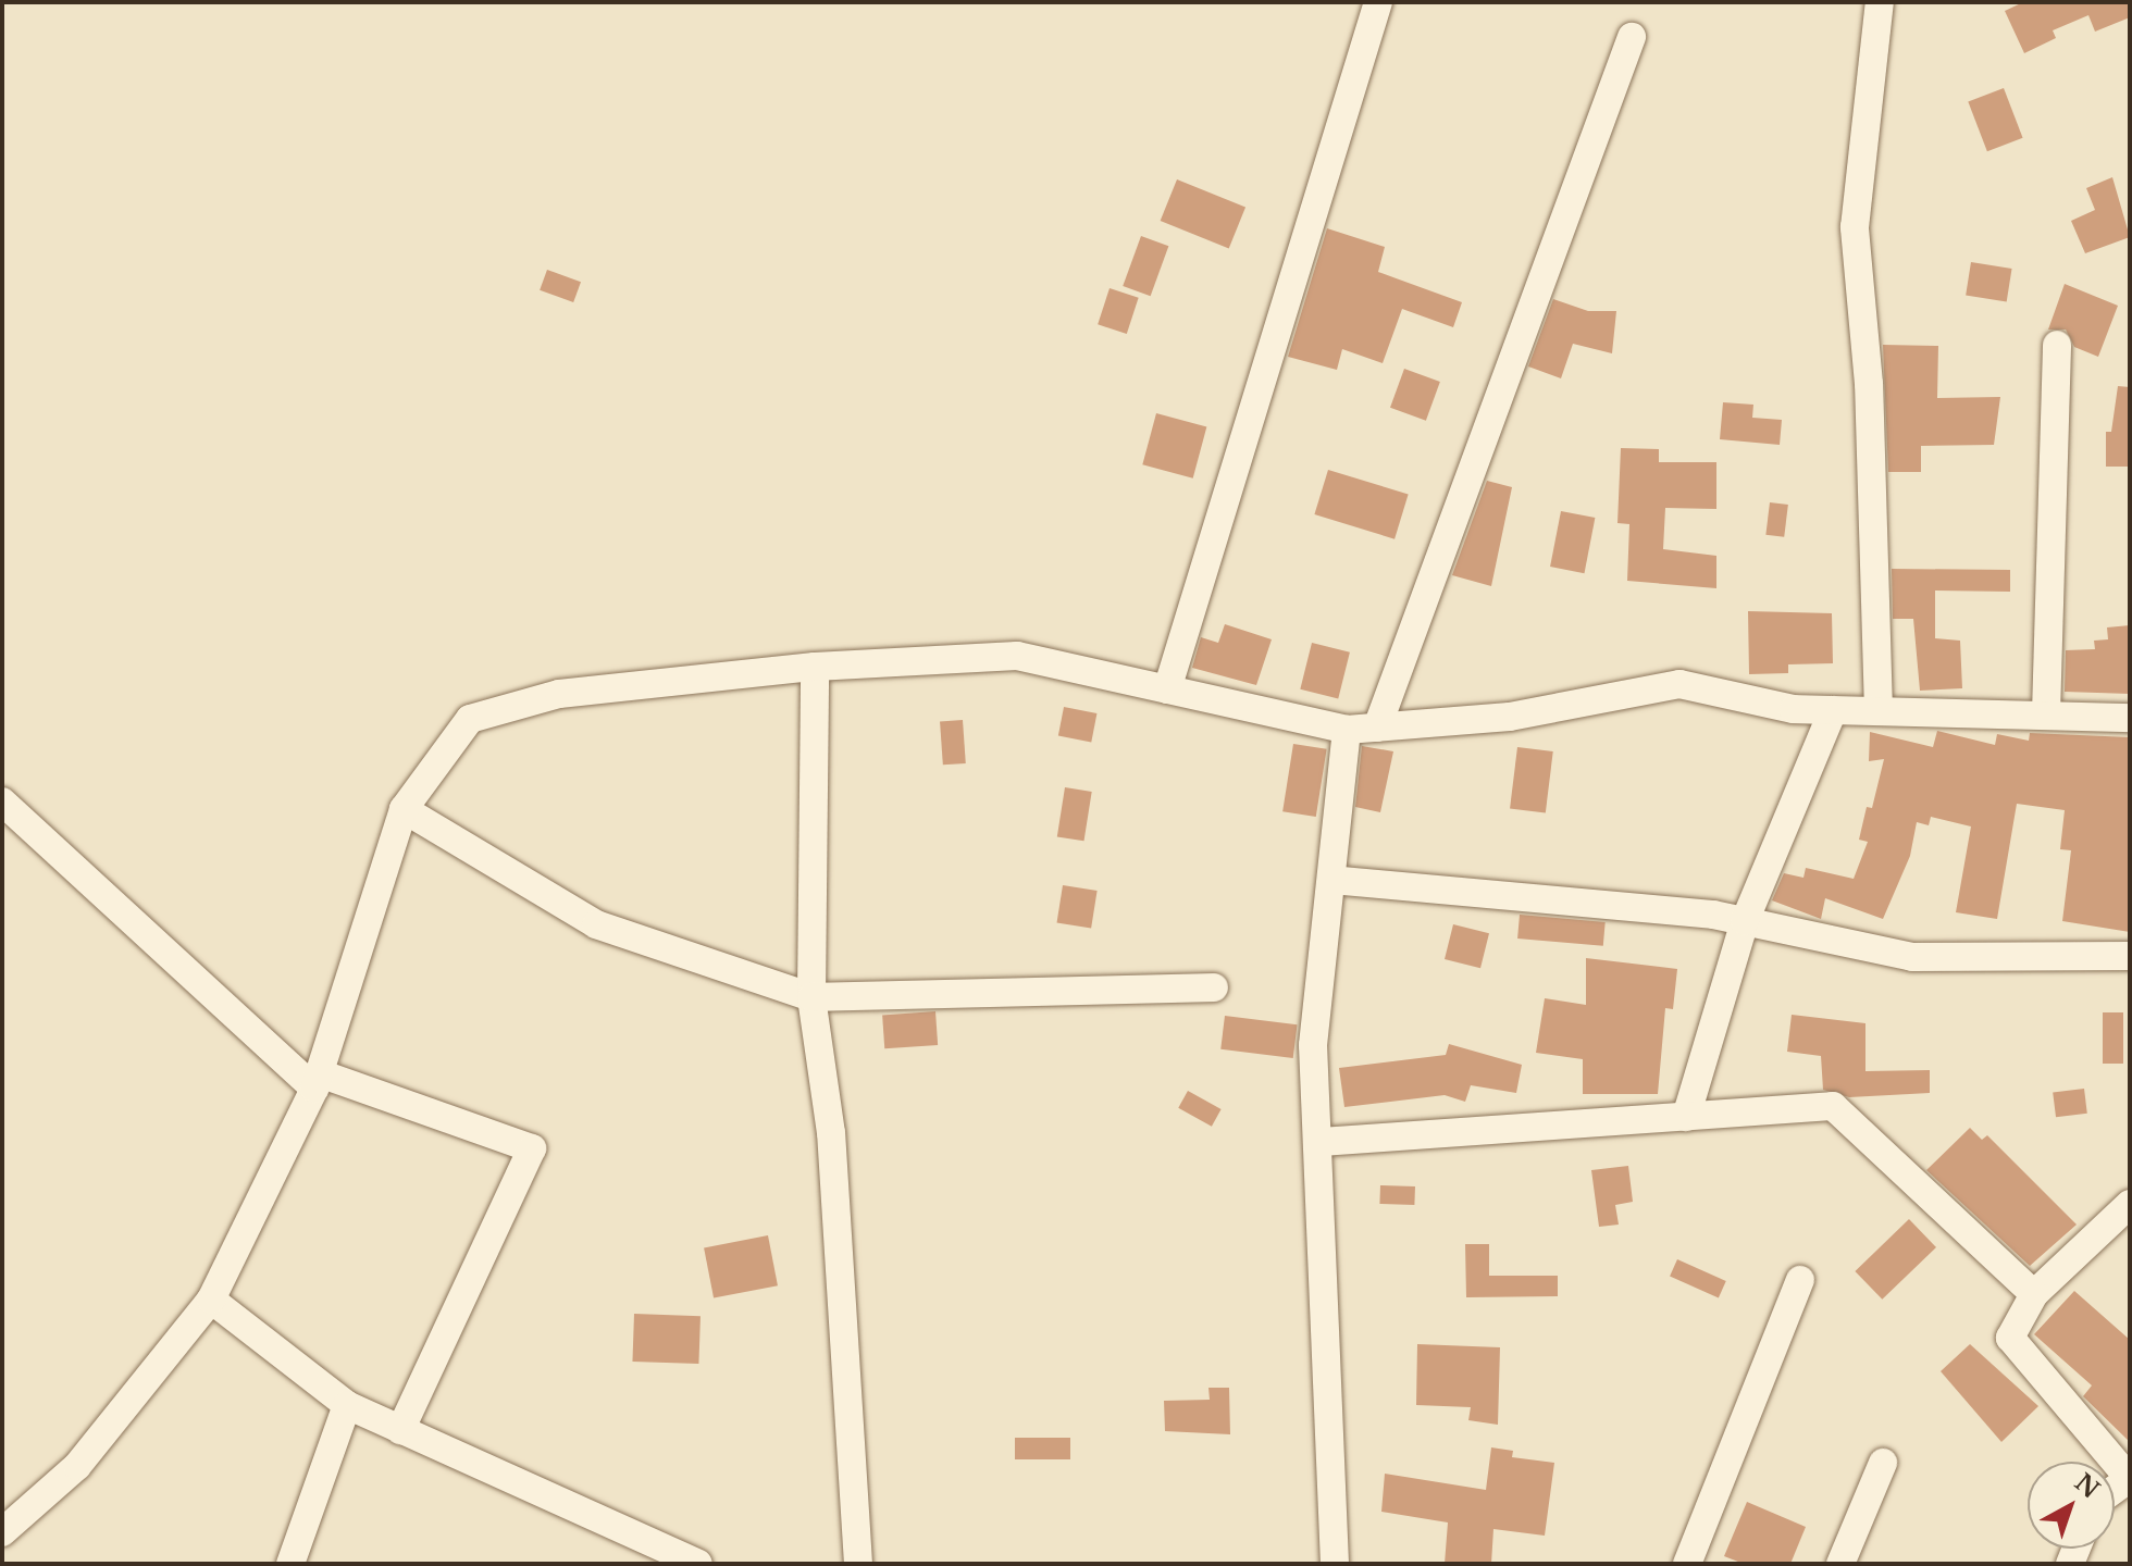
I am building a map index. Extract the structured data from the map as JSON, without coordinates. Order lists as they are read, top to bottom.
{
  "north": "top right"
}
